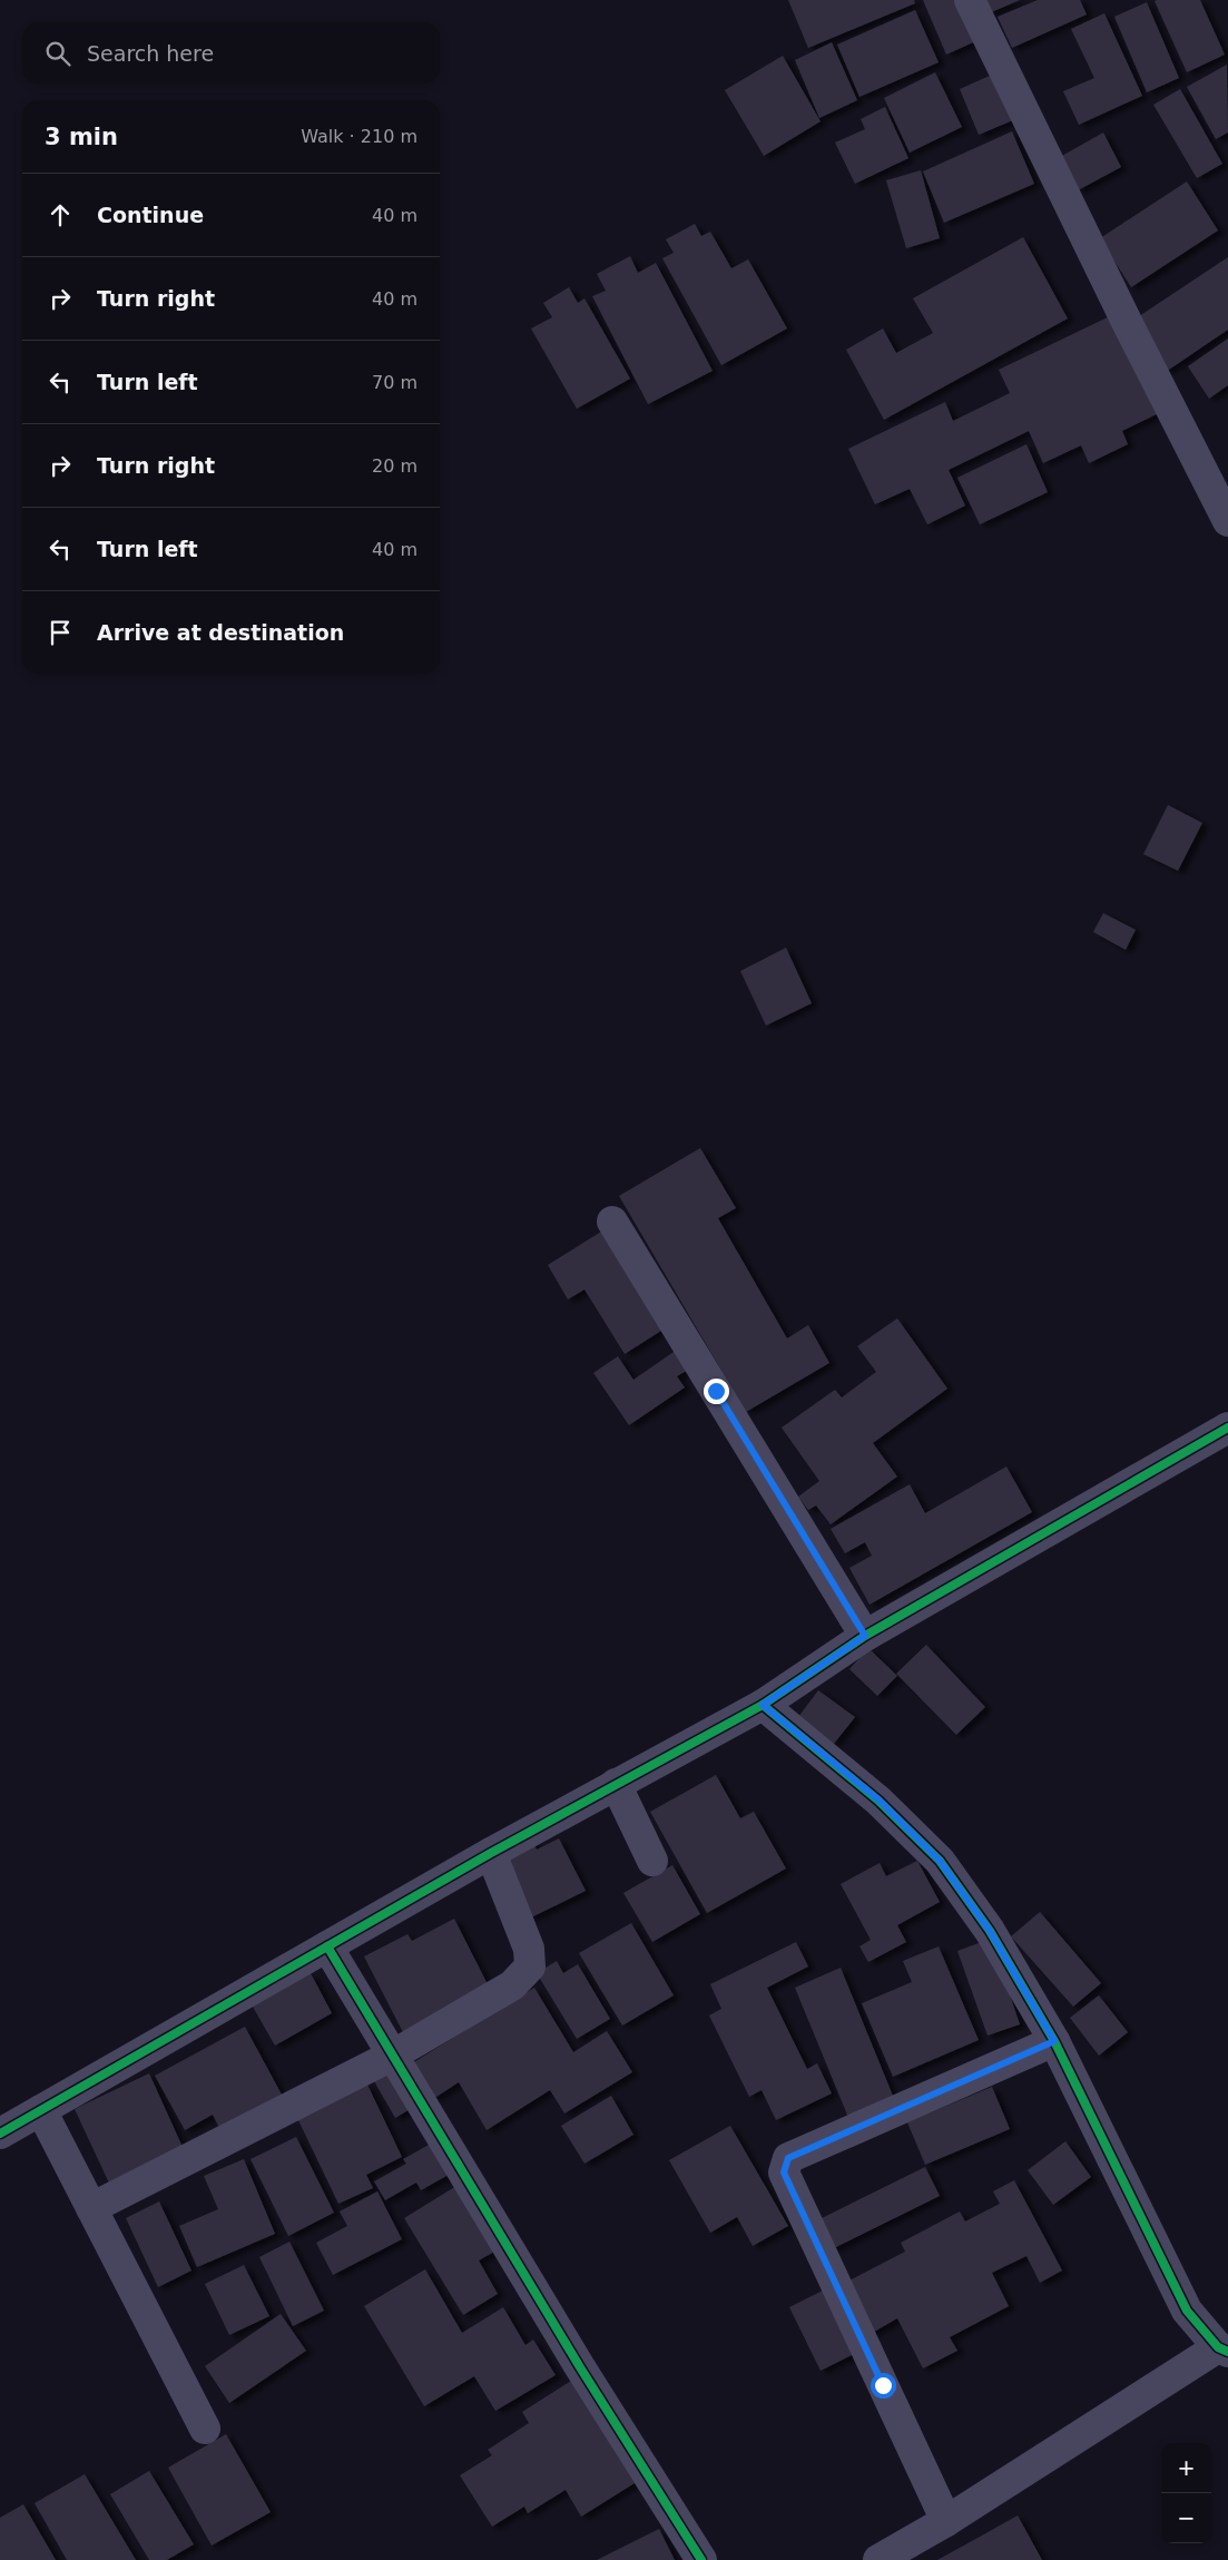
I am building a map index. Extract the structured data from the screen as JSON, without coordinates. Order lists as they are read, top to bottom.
{
  "page": {
    "search": "Search here",
    "heading": ["3 min", "Walk · 210 m"],
    "list": [
      ["Continue", "40 m"],
      ["Turn right", "40 m"],
      ["Turn left", "70 m"],
      ["Turn right", "20 m"],
      ["Turn left", "40 m"],
      "Arrive at destination"
    ],
    "map_buttons": ["+", "−"]
  }
}
